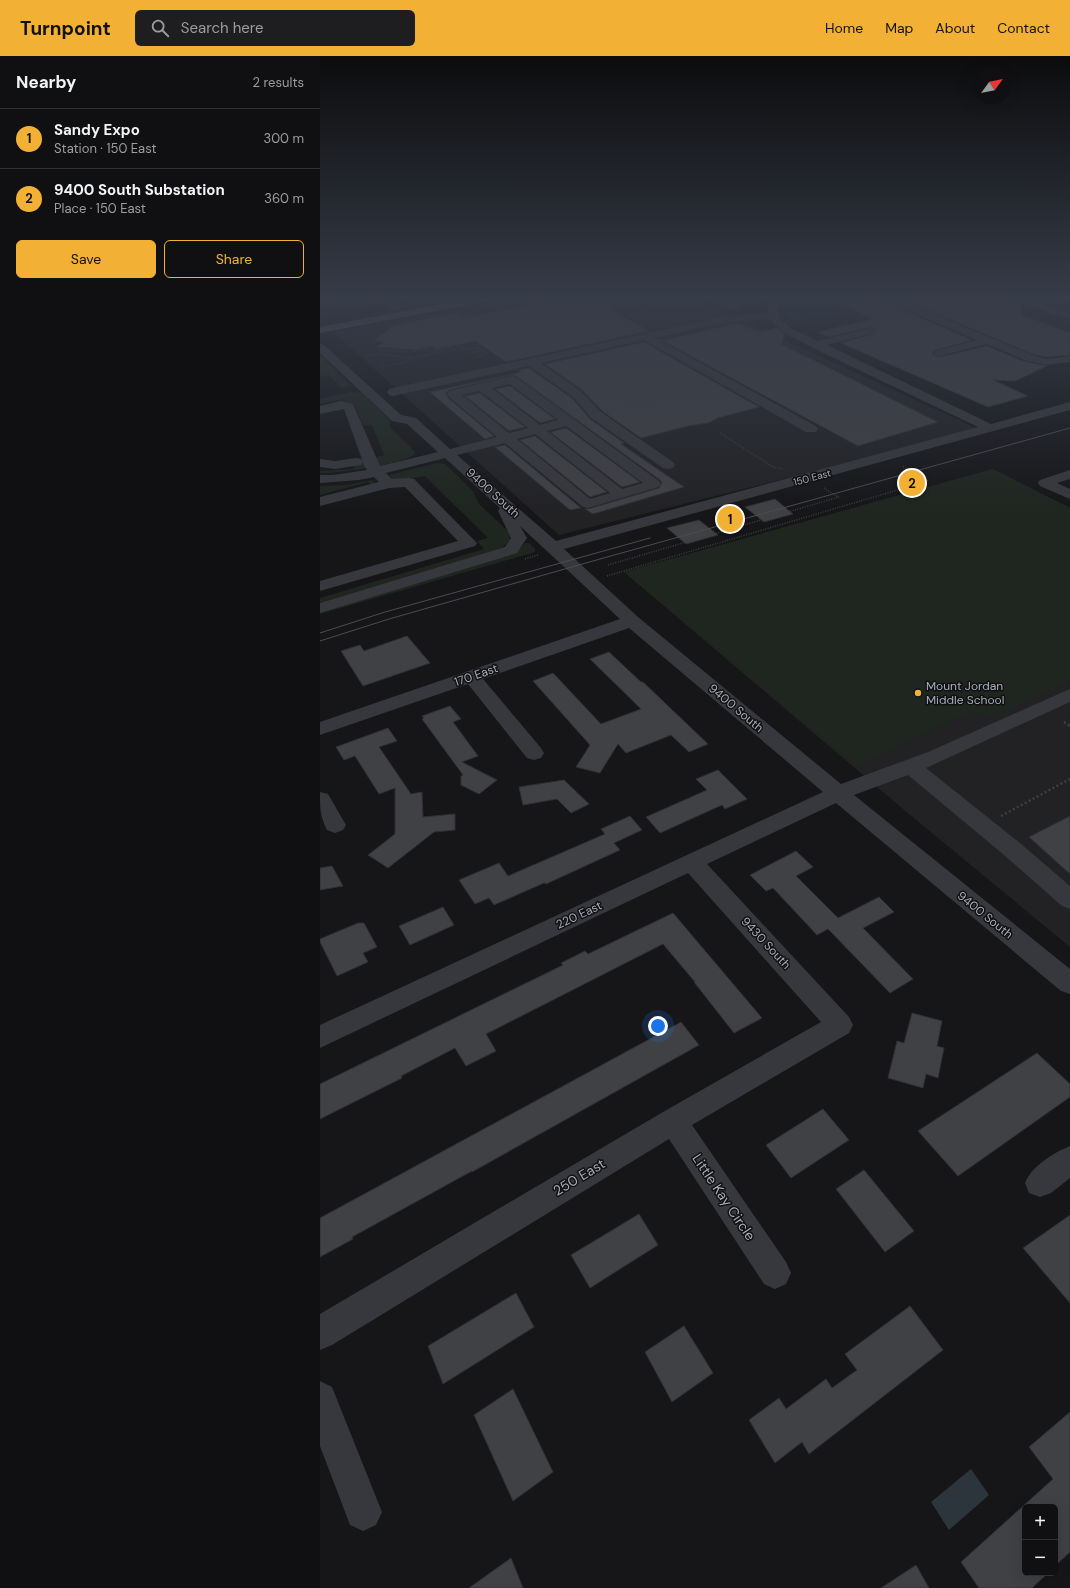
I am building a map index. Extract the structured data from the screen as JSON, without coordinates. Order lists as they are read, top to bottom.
{
  "streets": {
    "street": [
      "150 East",
      "9400 South",
      "170 East",
      "220 East",
      "9430 South",
      "250 East",
      "Little Kay Circle"
    ]
  },
  "crossings": [
    ["150 East", "9400 South"],
    ["9400 South", "170 East"],
    ["9400 South", "220 East"],
    ["220 East", "9430 South"],
    ["9430 South", "250 East"],
    ["250 East", "Little Kay Circle"]
  ],
  "places": ["Mount Jordan Middle School"],
  "north": "top right",
  "page": {
    "header": "Turnpoint",
    "search": "Search here",
    "nav": [
      "Home",
      "Map",
      "About",
      "Contact"
    ],
    "heading": ["Nearby", "2 results"],
    "list": [
      {
        "mark": "1",
        "name": "Sandy Expo",
        "note": "Station · 150 East",
        "value": "300 m"
      },
      {
        "mark": "2",
        "name": "9400 South Substation",
        "note": "Place · 150 East",
        "value": "360 m"
      }
    ],
    "buttons": ["Save", "Share"],
    "pins": ["2", "1"],
    "map_buttons": ["+", "−"]
  }
}
